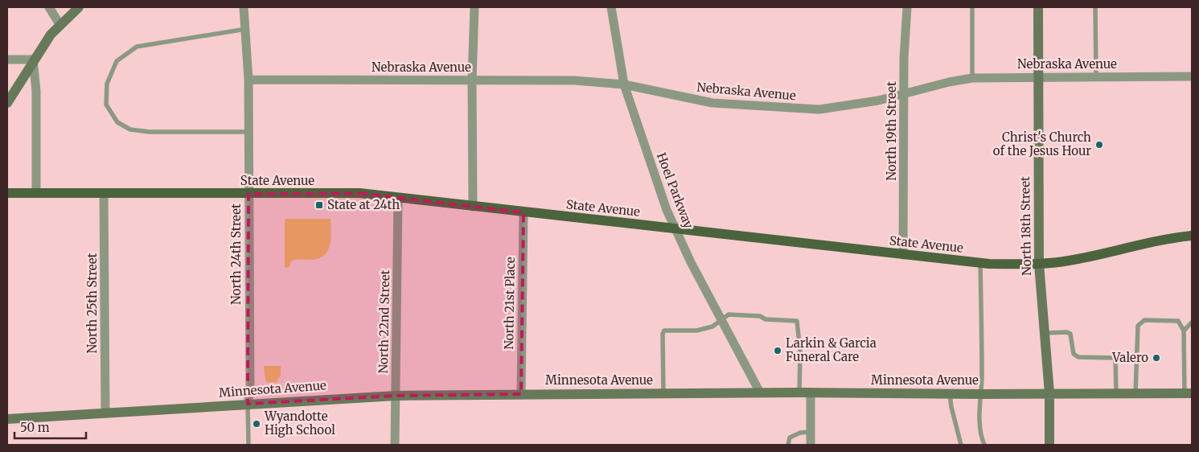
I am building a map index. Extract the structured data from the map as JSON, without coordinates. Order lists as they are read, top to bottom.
{
  "streets": {
    "main road": ["State Avenue", "North 18th Street", "Minnesota Avenue"],
    "street": [
      "Nebraska Avenue",
      "North 19th Street",
      "Hoel Parkway",
      "North 24th Street",
      "North 25th Street",
      "North 21st Place",
      "North 22nd Street"
    ]
  },
  "crossings": [
    ["Nebraska Avenue", "North 19th Street"],
    ["Nebraska Avenue", "Hoel Parkway"],
    ["Nebraska Avenue", "North 18th Street"],
    ["Nebraska Avenue", "North 24th Street"],
    ["North 19th Street", "State Avenue"],
    ["State Avenue", "Hoel Parkway"],
    ["State Avenue", "North 18th Street"],
    ["State Avenue", "North 24th Street"],
    ["State Avenue", "North 25th Street"],
    ["State Avenue", "North 21st Place"],
    ["State Avenue", "North 22nd Street"],
    ["Hoel Parkway", "Minnesota Avenue"],
    ["North 18th Street", "Minnesota Avenue"],
    ["North 24th Street", "Minnesota Avenue"],
    ["North 25th Street", "Minnesota Avenue"],
    ["North 21st Place", "Minnesota Avenue"],
    ["North 22nd Street", "Minnesota Avenue"]
  ],
  "places": {
    "other": [
      "Christ's Church of the Jesus Hour",
      "Larkin & Garcia Funeral Care",
      "Valero",
      "Wyandotte High School"
    ],
    "transit": ["State at 24th"]
  },
  "scale_bar": "50 m"
}
